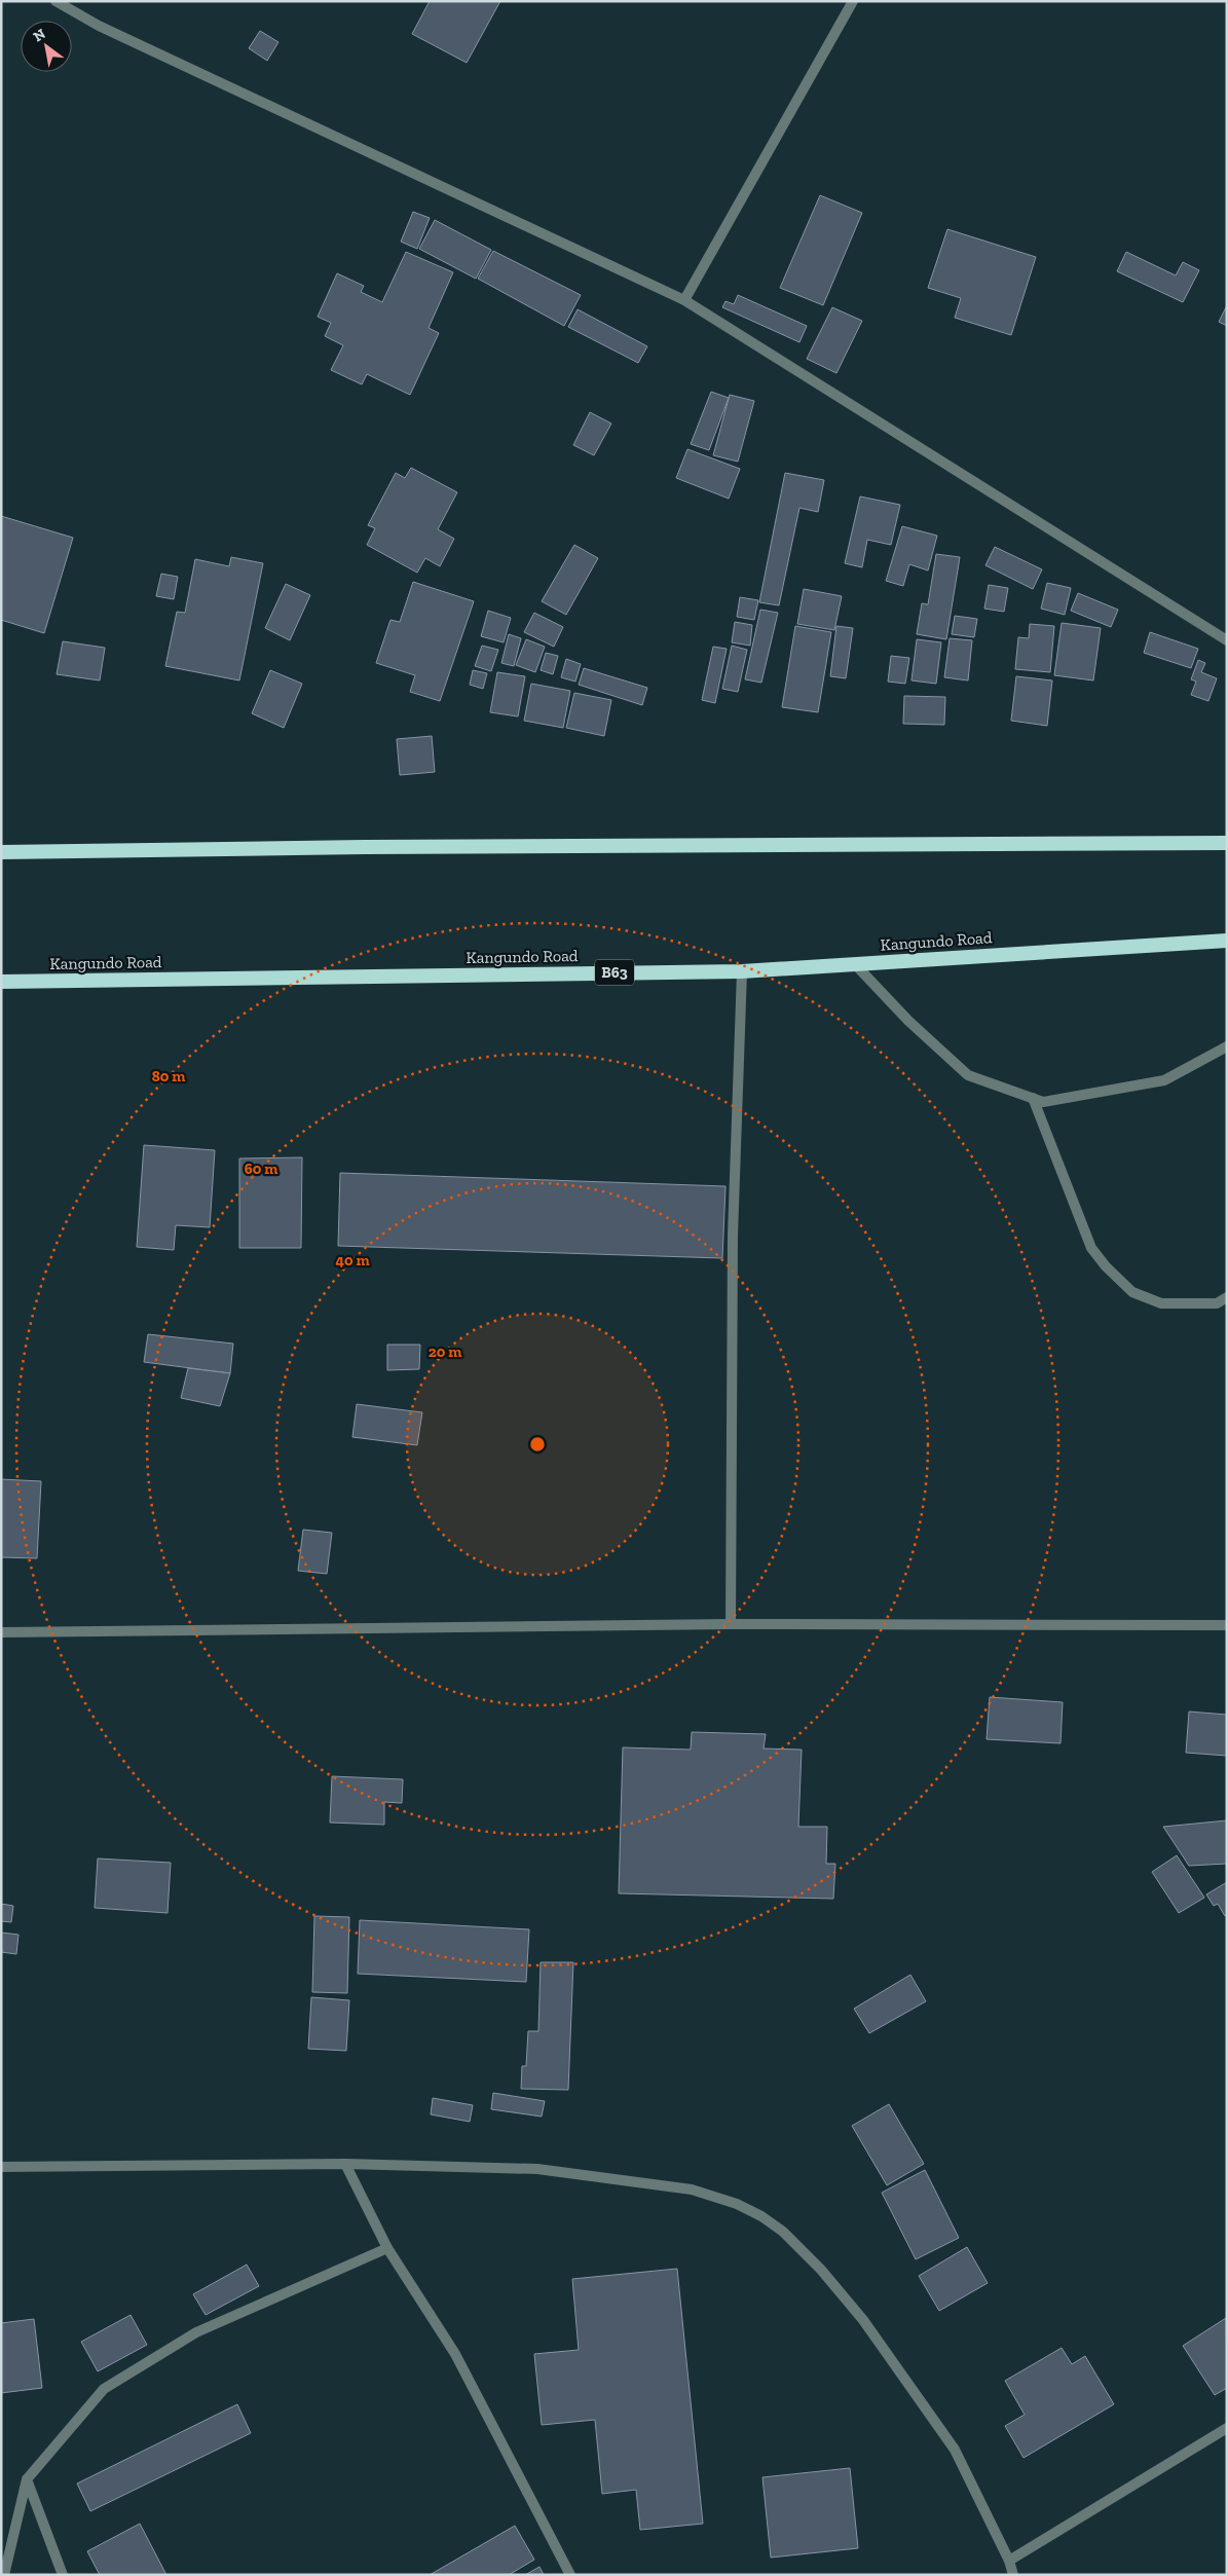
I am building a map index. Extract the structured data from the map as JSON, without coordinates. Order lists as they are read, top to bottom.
{
  "streets": {
    "highway": ["Kangundo Road", "B63"]
  },
  "north": "top left",
  "rings": [
    "80 m",
    "60 m",
    "40 m",
    "20 m"
  ]
}
